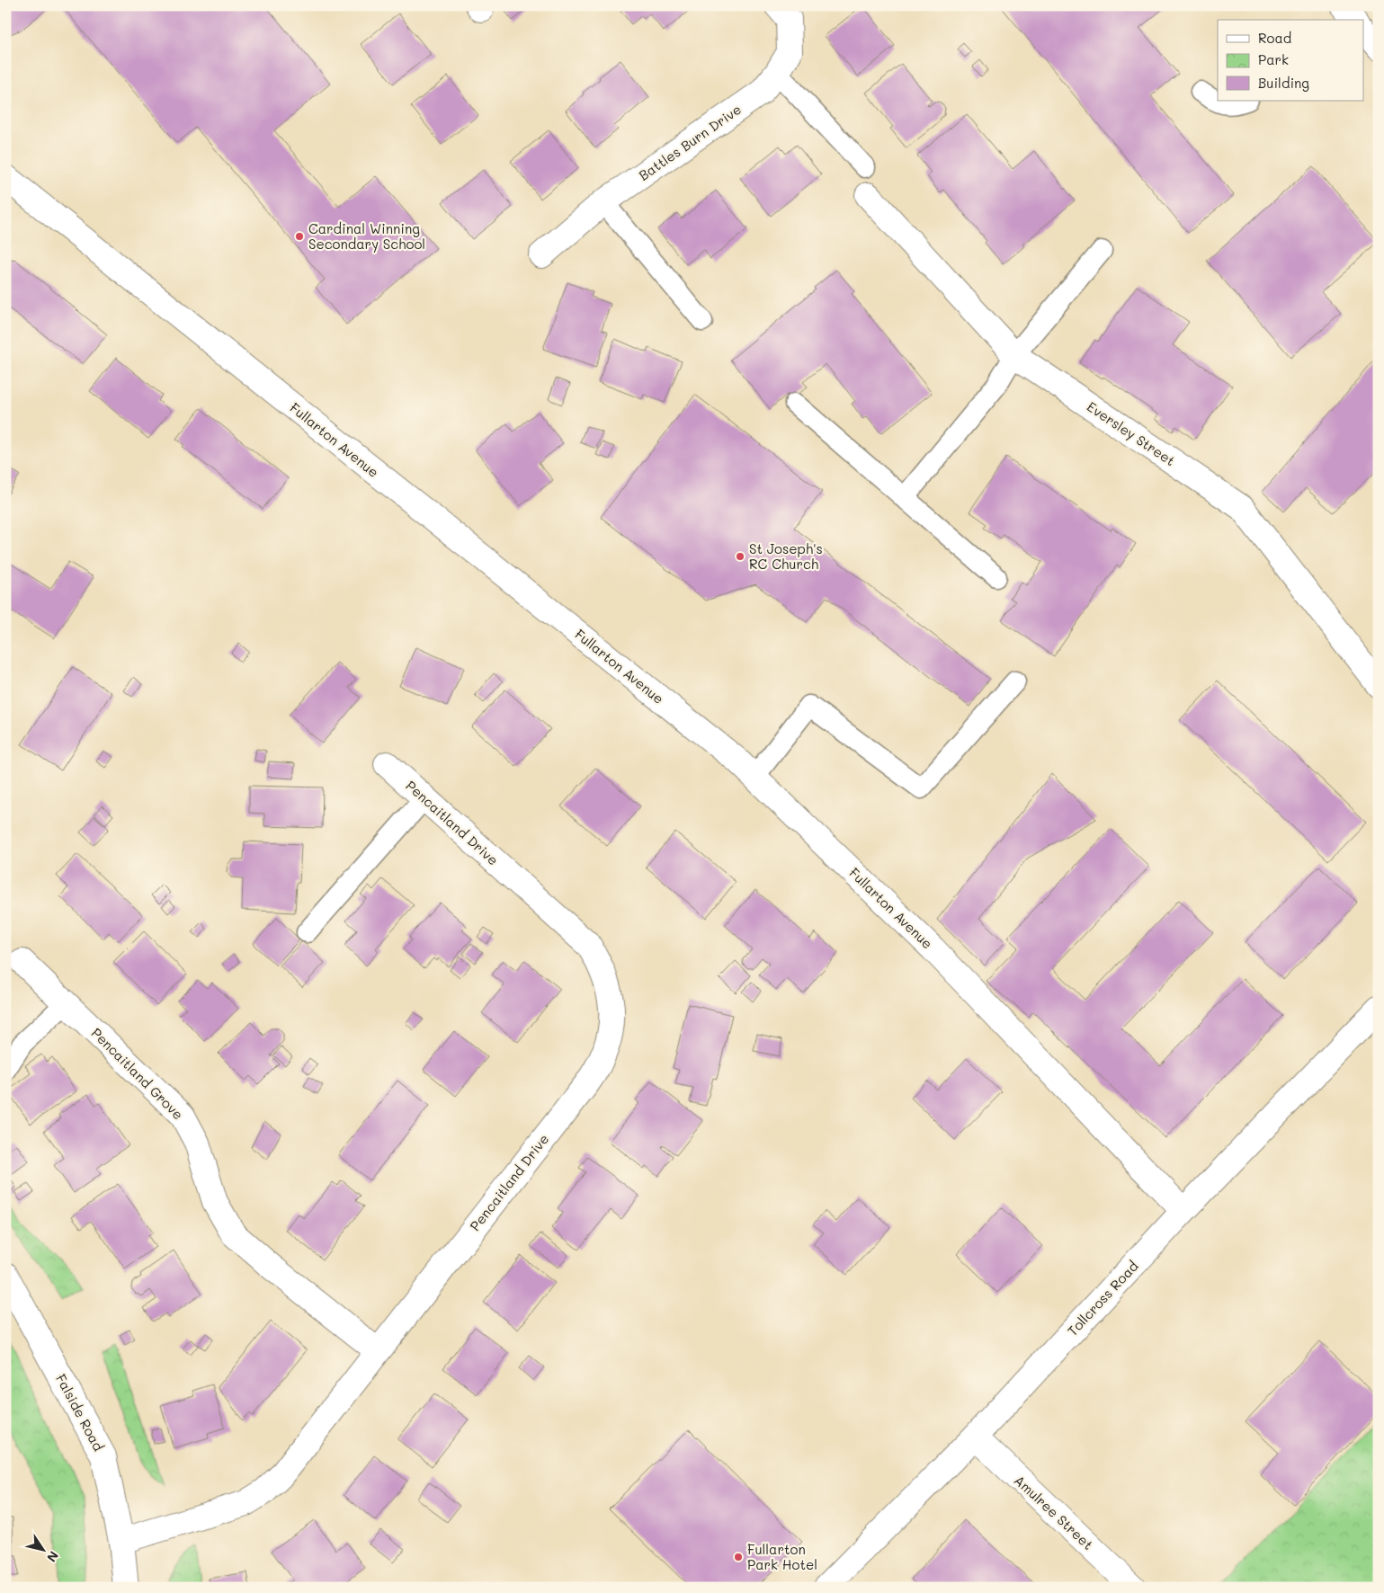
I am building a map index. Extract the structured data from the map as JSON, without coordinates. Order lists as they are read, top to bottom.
{
  "streets": {
    "street": [
      "Battles Burn Drive",
      "Eversley Street",
      "Fullarton Avenue",
      "Pencaitland Drive",
      "Pencaitland Grove",
      "Tollcross Road",
      "Falside Road",
      "Amulree Street"
    ]
  },
  "crossings": [
    ["Fullarton Avenue", "Tollcross Road"],
    ["Pencaitland Drive", "Pencaitland Grove"],
    ["Pencaitland Drive", "Falside Road"],
    ["Tollcross Road", "Amulree Street"]
  ],
  "places": ["Cardinal Winning Secondary School", "St Joseph's RC Church", "Fullarton Park Hotel"],
  "legend": ["Road", "Park", "Building"],
  "north": "bottom right"
}
